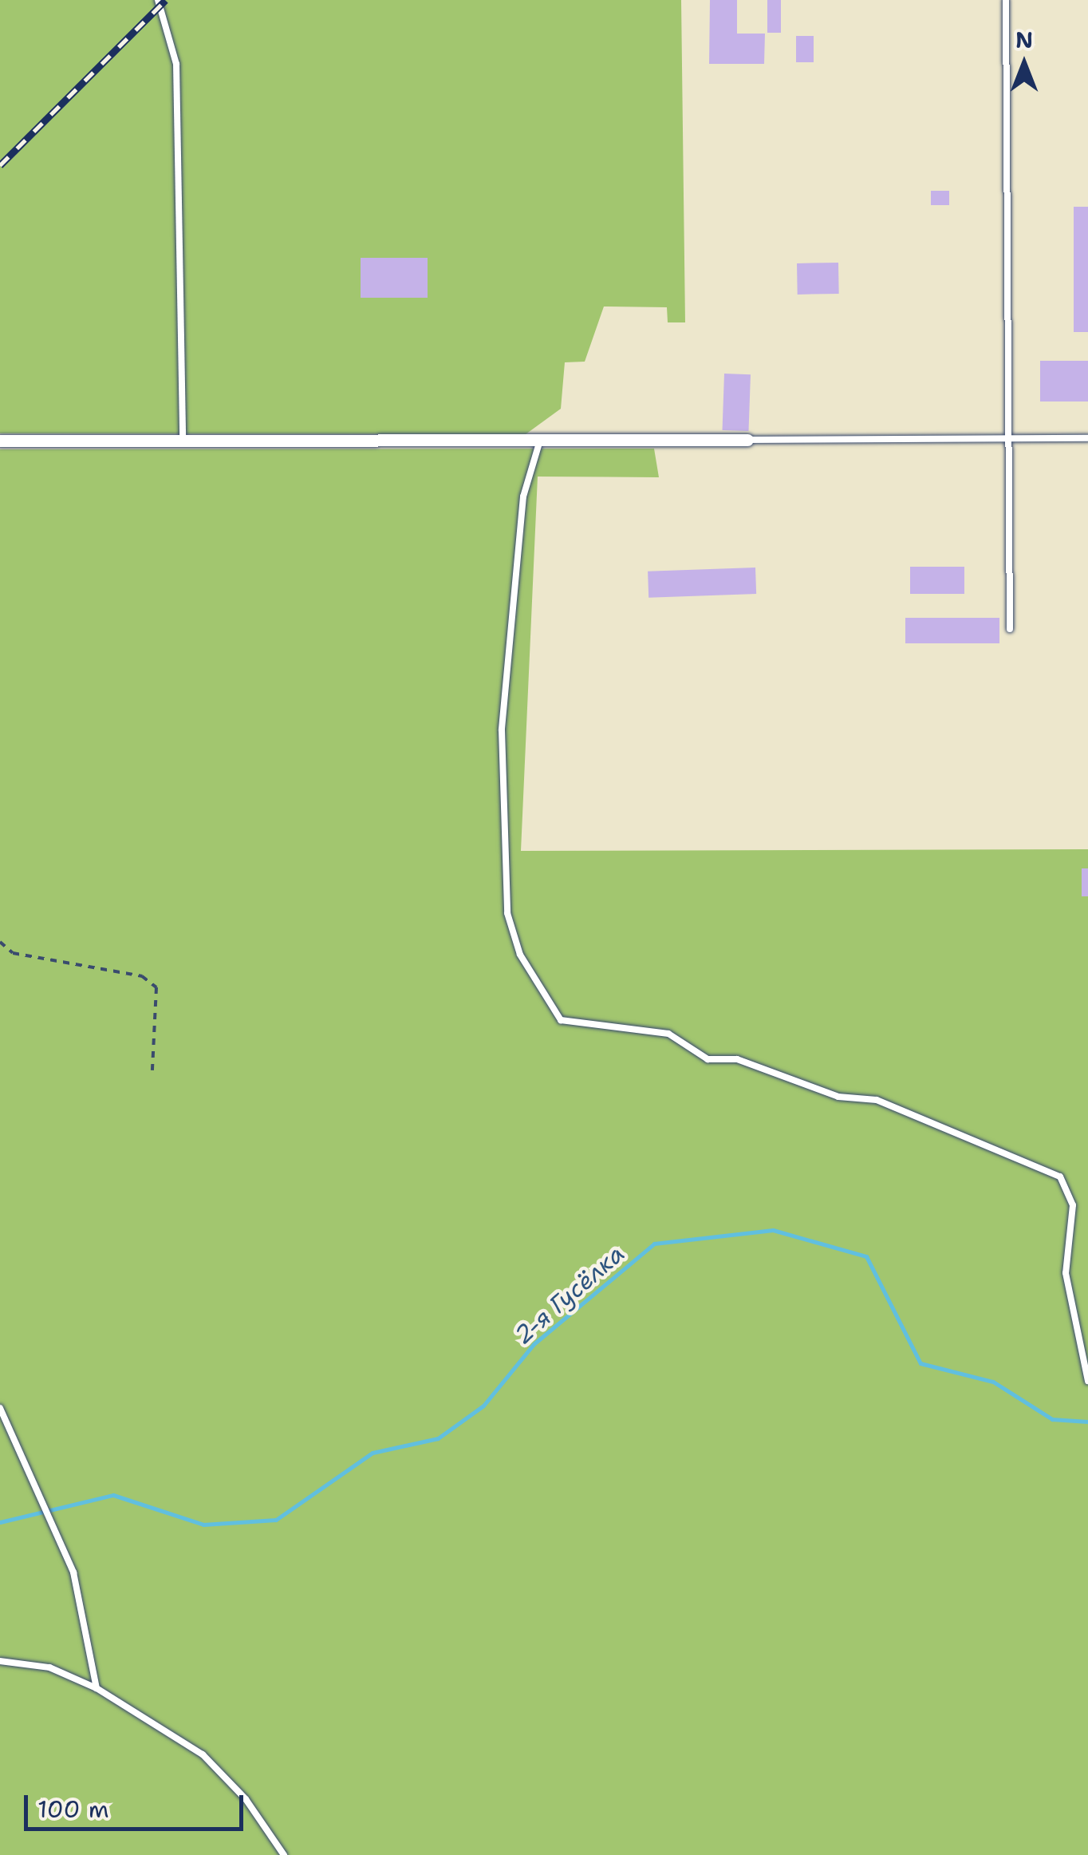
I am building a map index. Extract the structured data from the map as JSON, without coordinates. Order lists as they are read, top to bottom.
{
  "water": ["2-я Гусёлка"],
  "scale_bar": "100 m",
  "north": "top"
}
